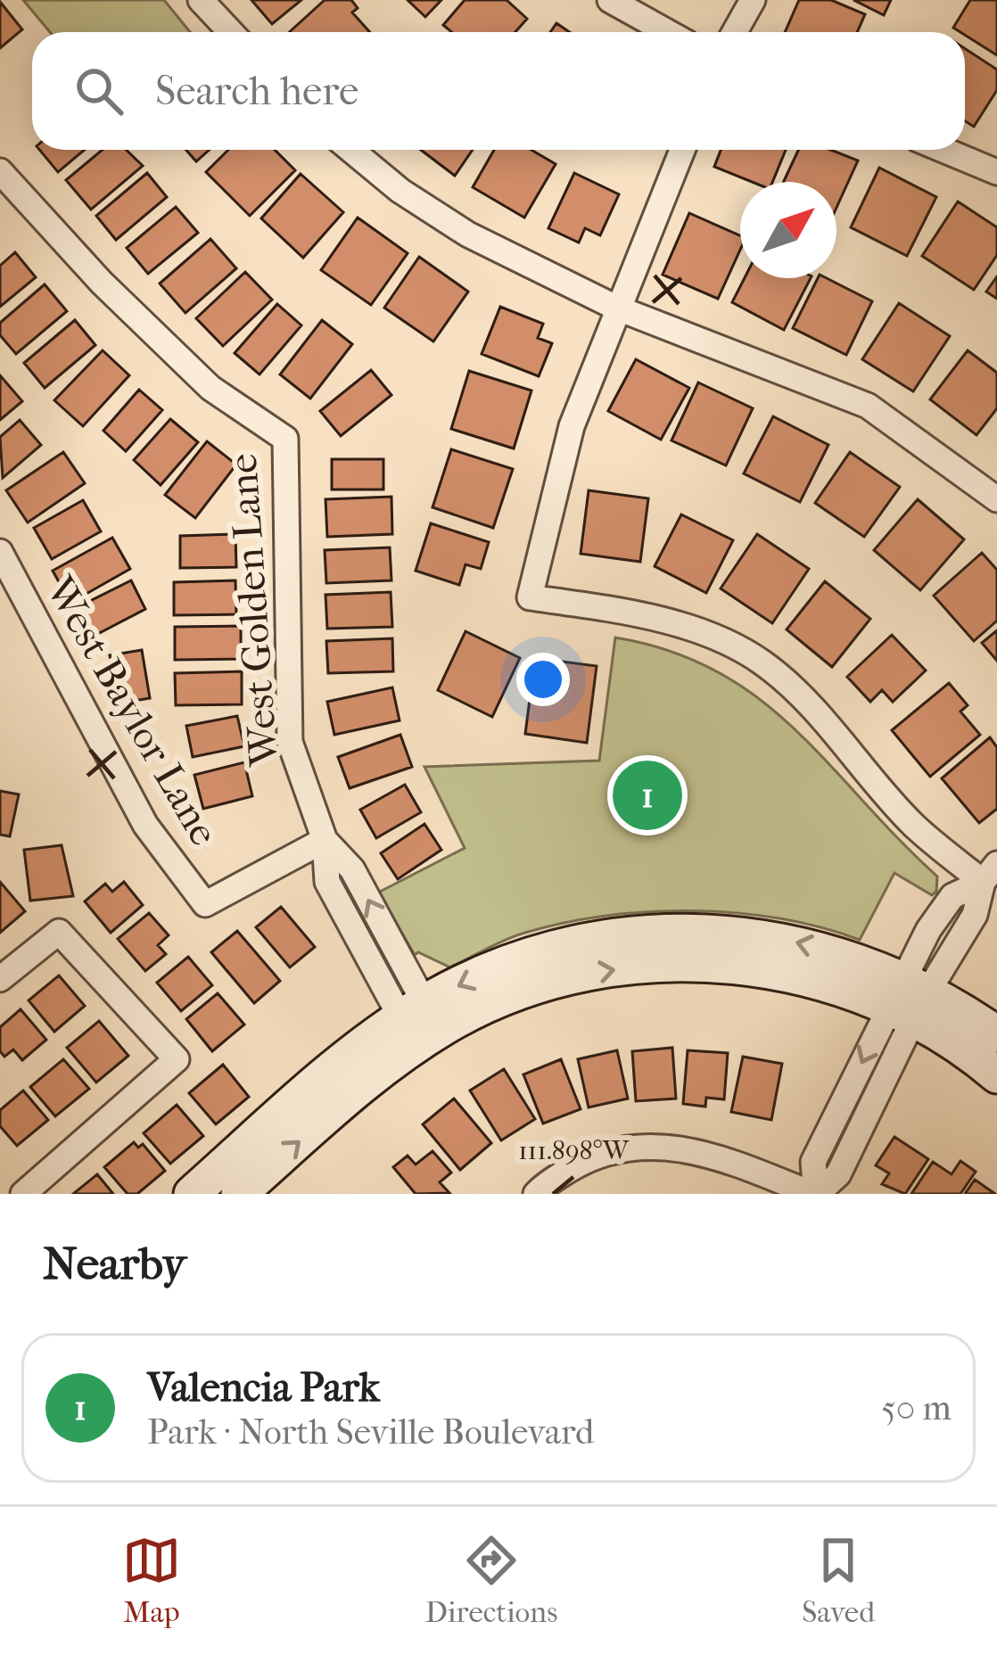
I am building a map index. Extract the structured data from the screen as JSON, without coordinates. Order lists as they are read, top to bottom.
{
  "streets": {
    "street": ["West Golden Lane", "West Baylor Lane"]
  },
  "crossings": [
    ["West Golden Lane", "West Baylor Lane"]
  ],
  "north": "top right",
  "page": {
    "search": "Search here",
    "pins": "1",
    "heading": "Nearby",
    "list": [
      {
        "mark": "1",
        "name": "Valencia Park",
        "note": "Park · North Seville Boulevard",
        "value": "50 m"
      }
    ],
    "nav": ["Map", "Directions", "Saved"]
  },
  "coordinates": ["111.898°W"]
}
